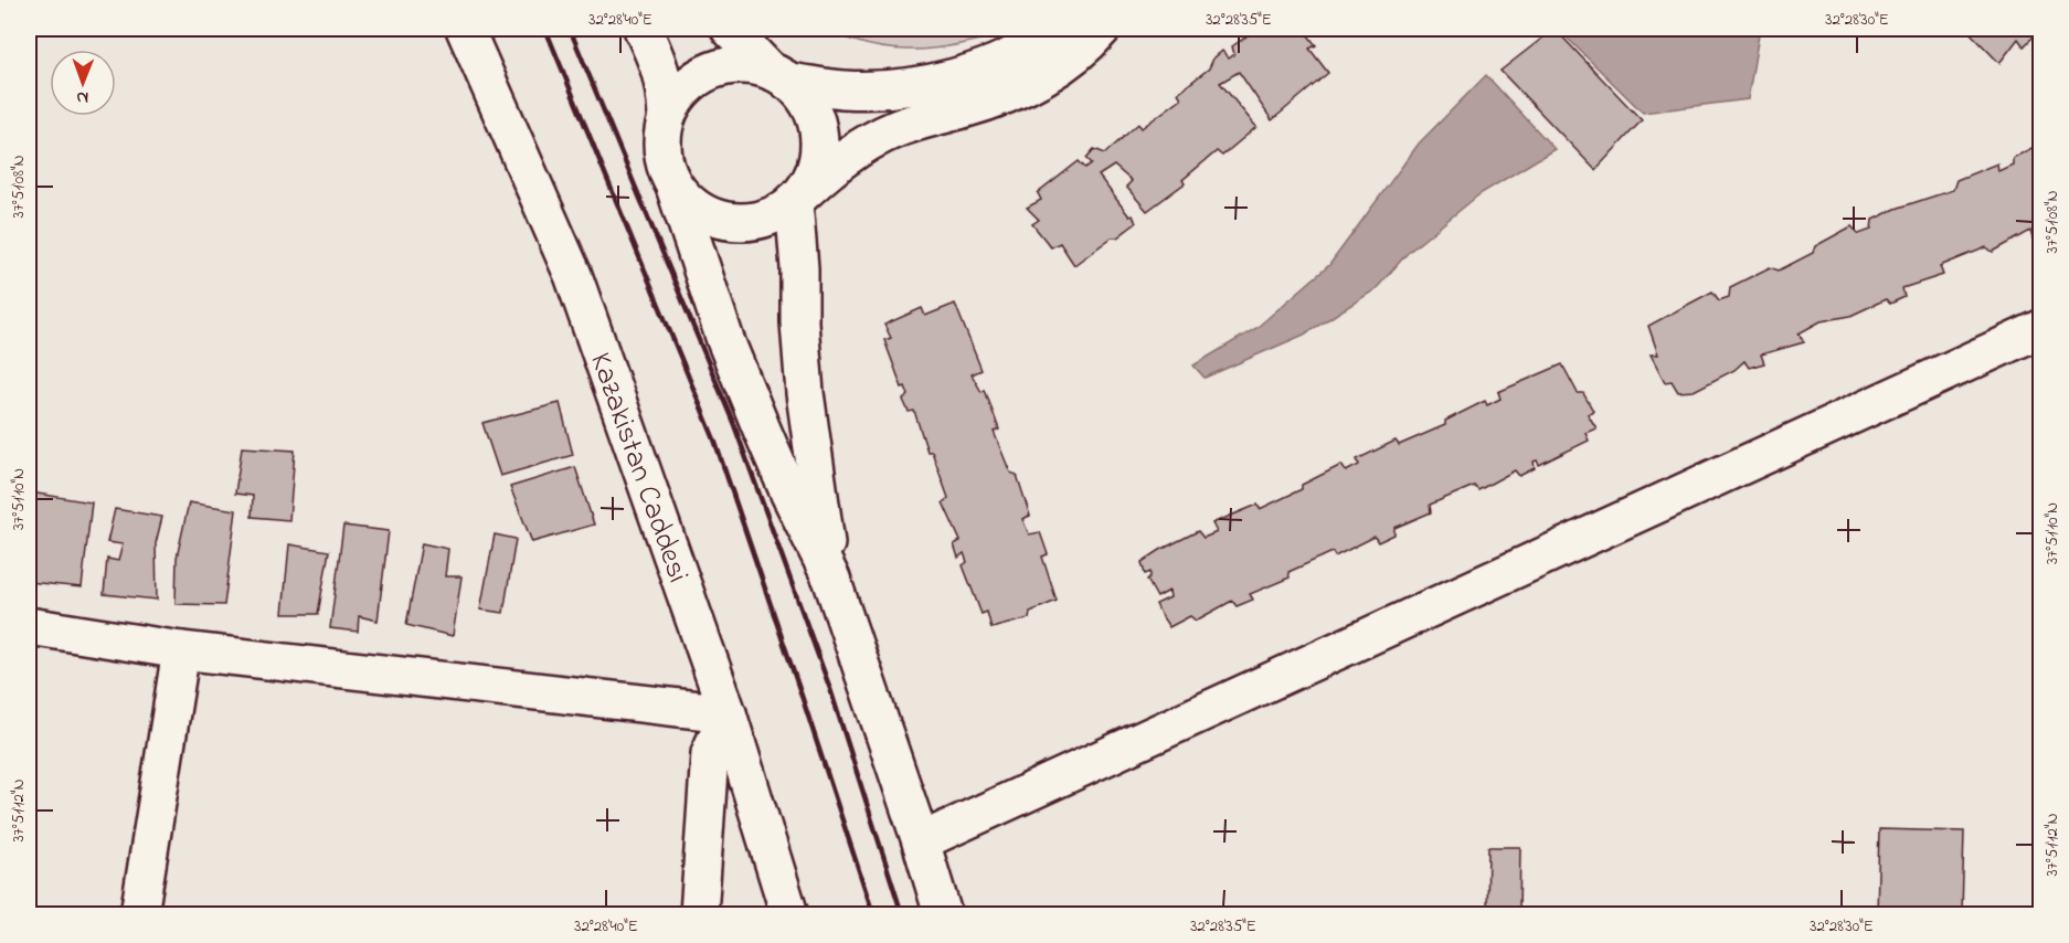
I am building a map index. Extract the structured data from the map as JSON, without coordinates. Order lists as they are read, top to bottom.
{
  "streets": {
    "main road": ["Kazakistan Caddesi"]
  },
  "north": "bottom",
  "coordinates": [
    "32°28'40\"E",
    "32°28'35\"E",
    "32°28'30\"E",
    "37°51'08\"N",
    "37°51'10\"N",
    "37°51'12\"N"
  ]
}
